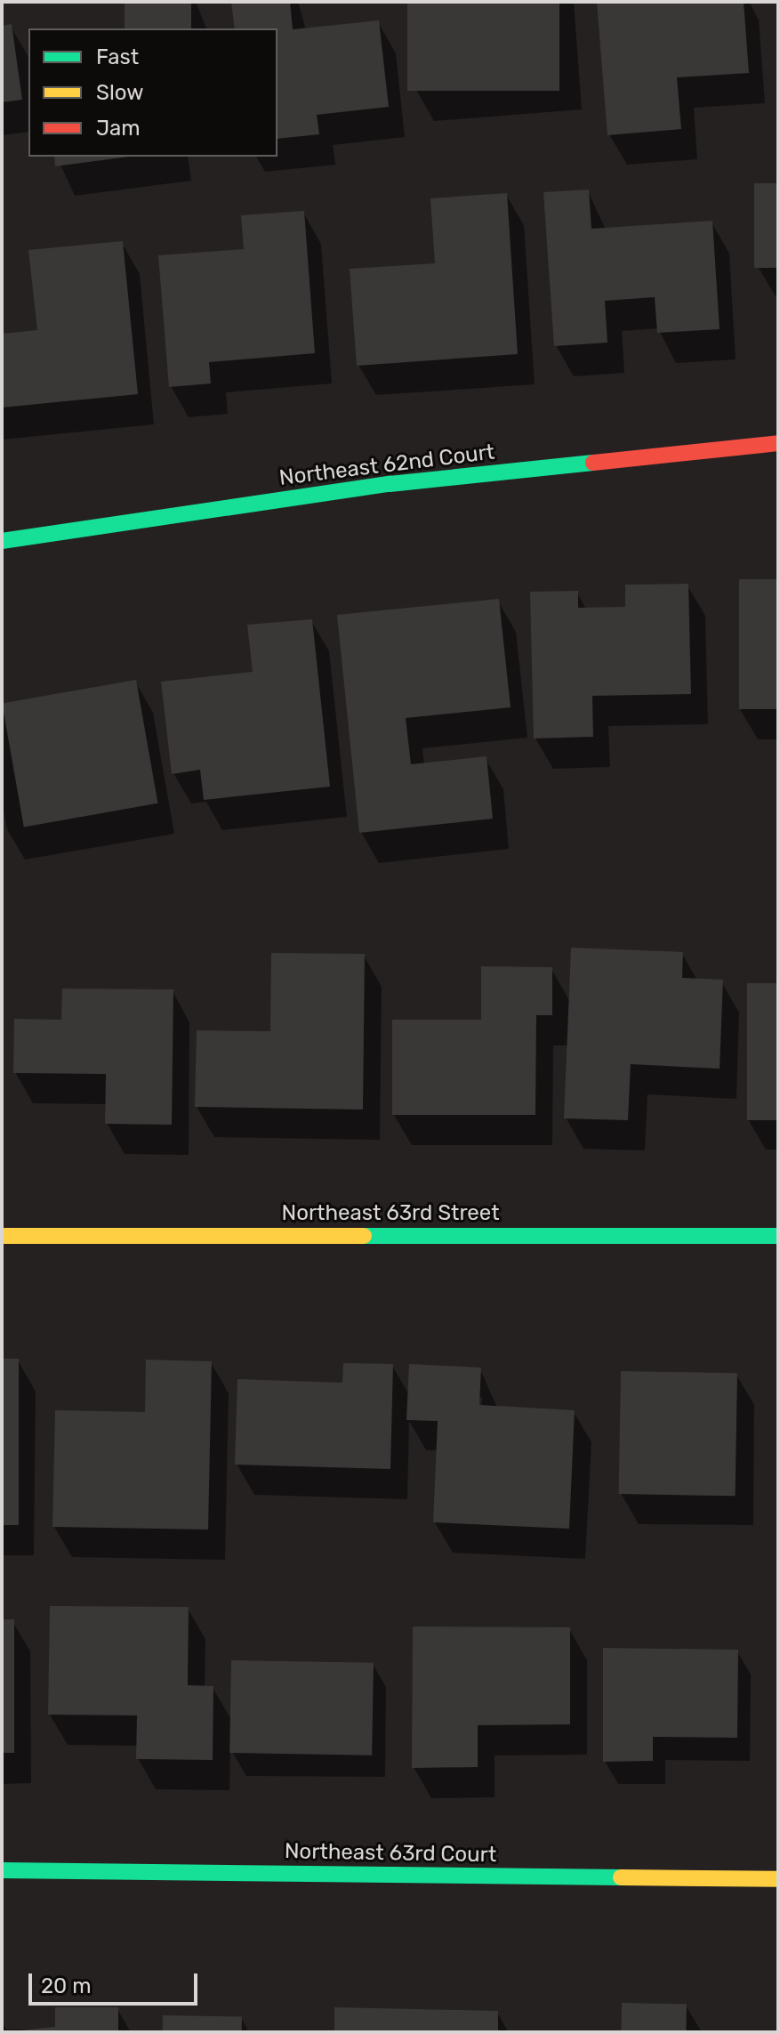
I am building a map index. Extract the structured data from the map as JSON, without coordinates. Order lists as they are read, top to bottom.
{
  "streets": {
    "street": ["Northeast 62nd Court", "Northeast 63rd Street", "Northeast 63rd Court"]
  },
  "legend": ["Fast", "Slow", "Jam"],
  "scale_bar": "20 m"
}
